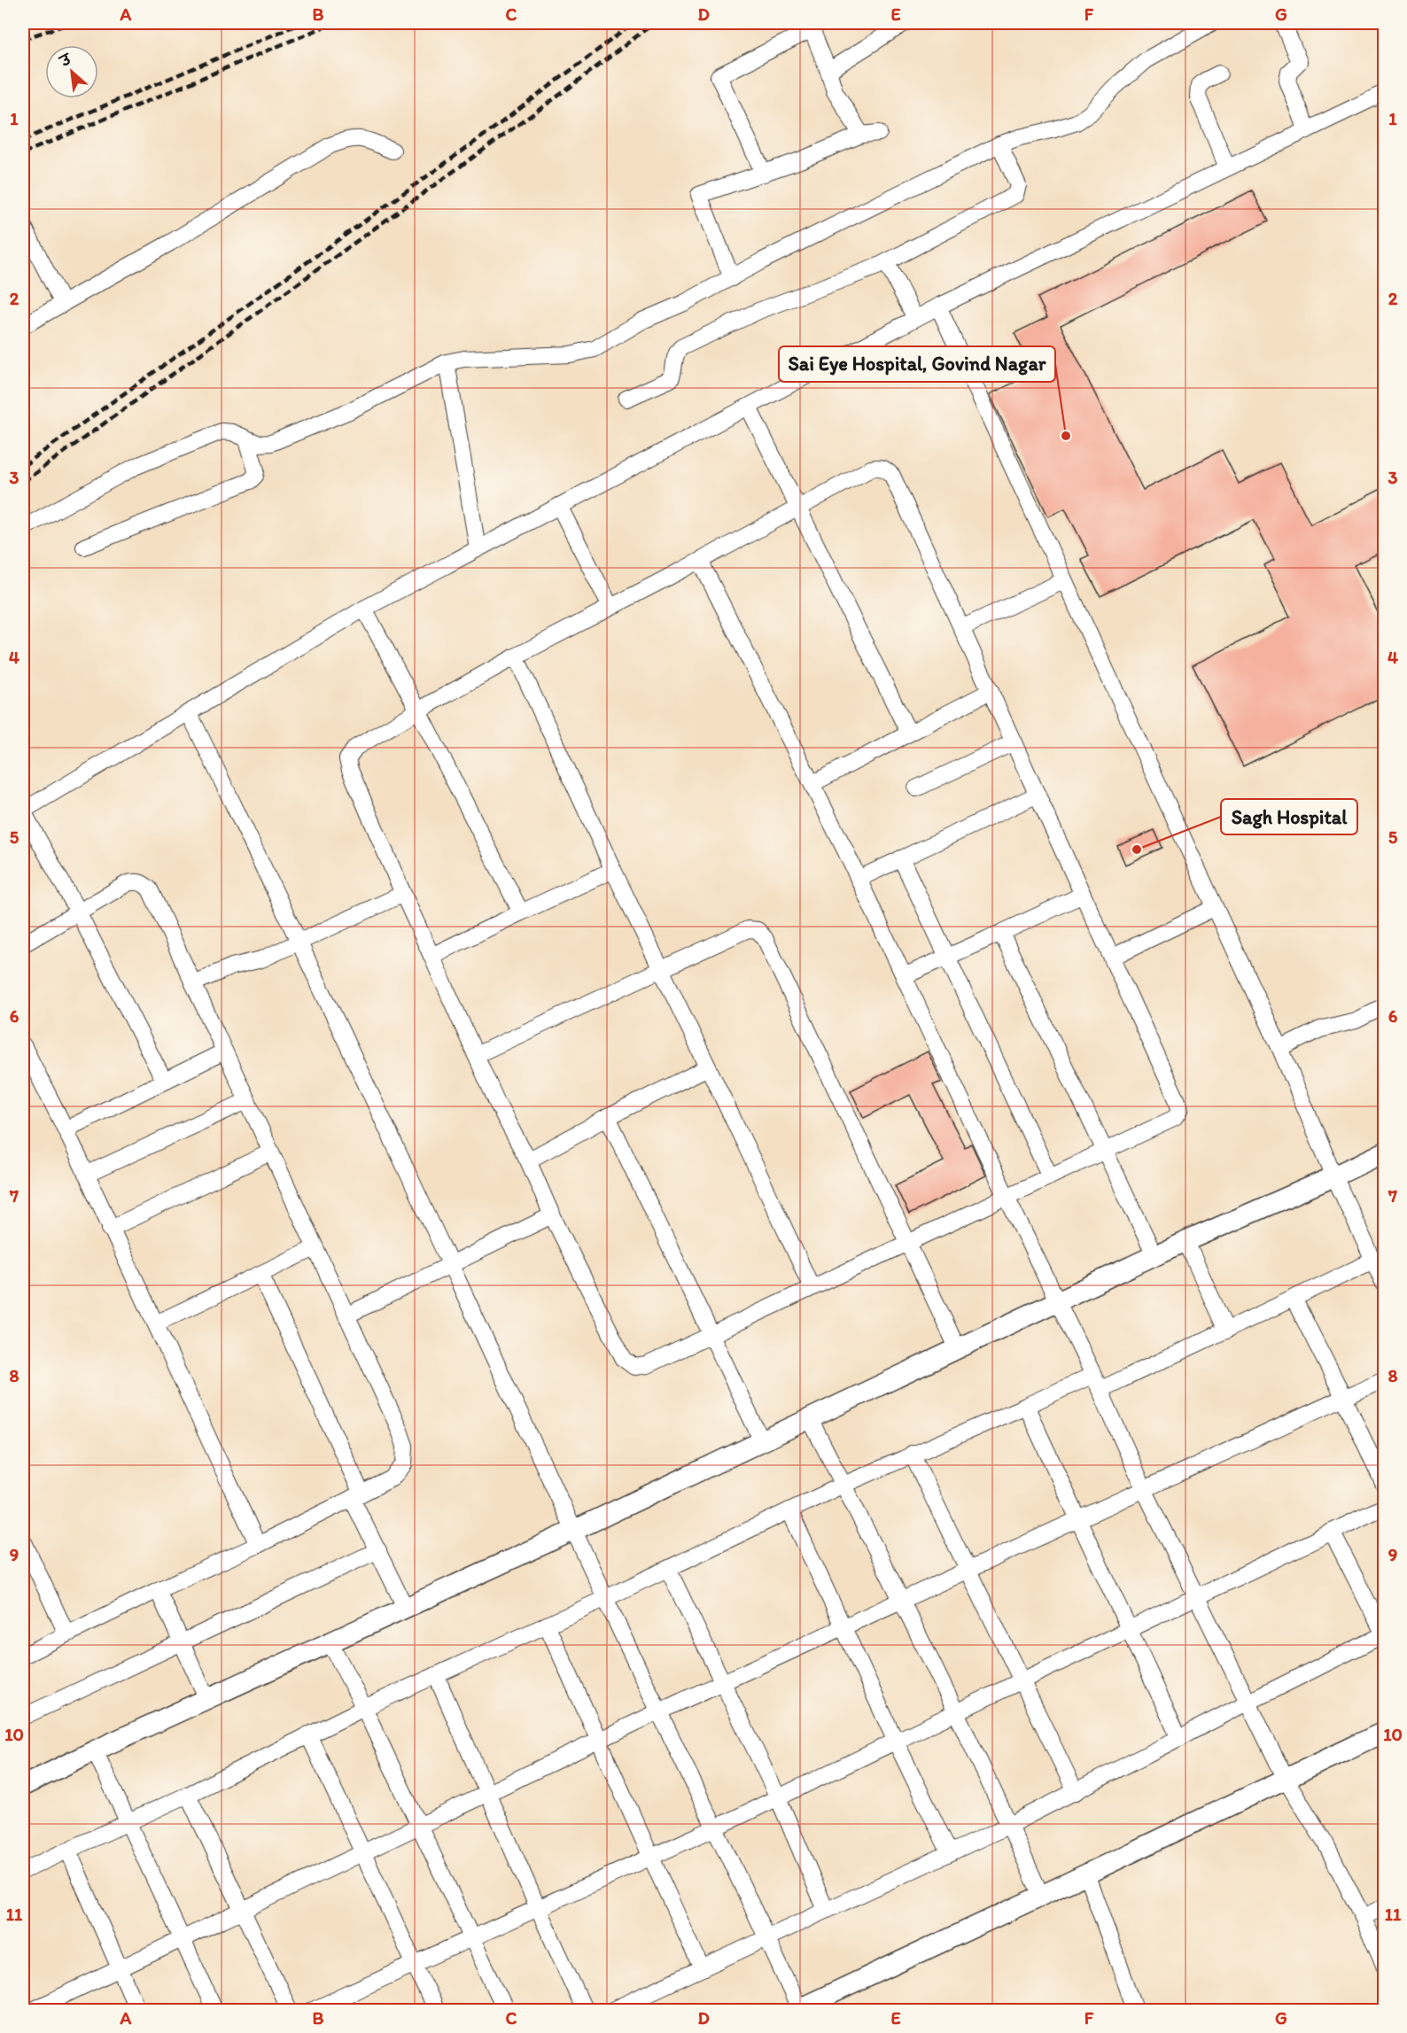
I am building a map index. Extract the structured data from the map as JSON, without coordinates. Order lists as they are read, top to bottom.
{
  "places": ["Sai Eye Hospital, Govind Nagar", "Sagh Hospital"],
  "north": "top left",
  "grid": {
    "columns": [
      "A",
      "B",
      "C",
      "D",
      "E",
      "F",
      "G"
    ],
    "rows": [
      "1",
      "2",
      "3",
      "4",
      "5",
      "6",
      "7",
      "8",
      "9",
      "10",
      "11"
    ]
  }
}
